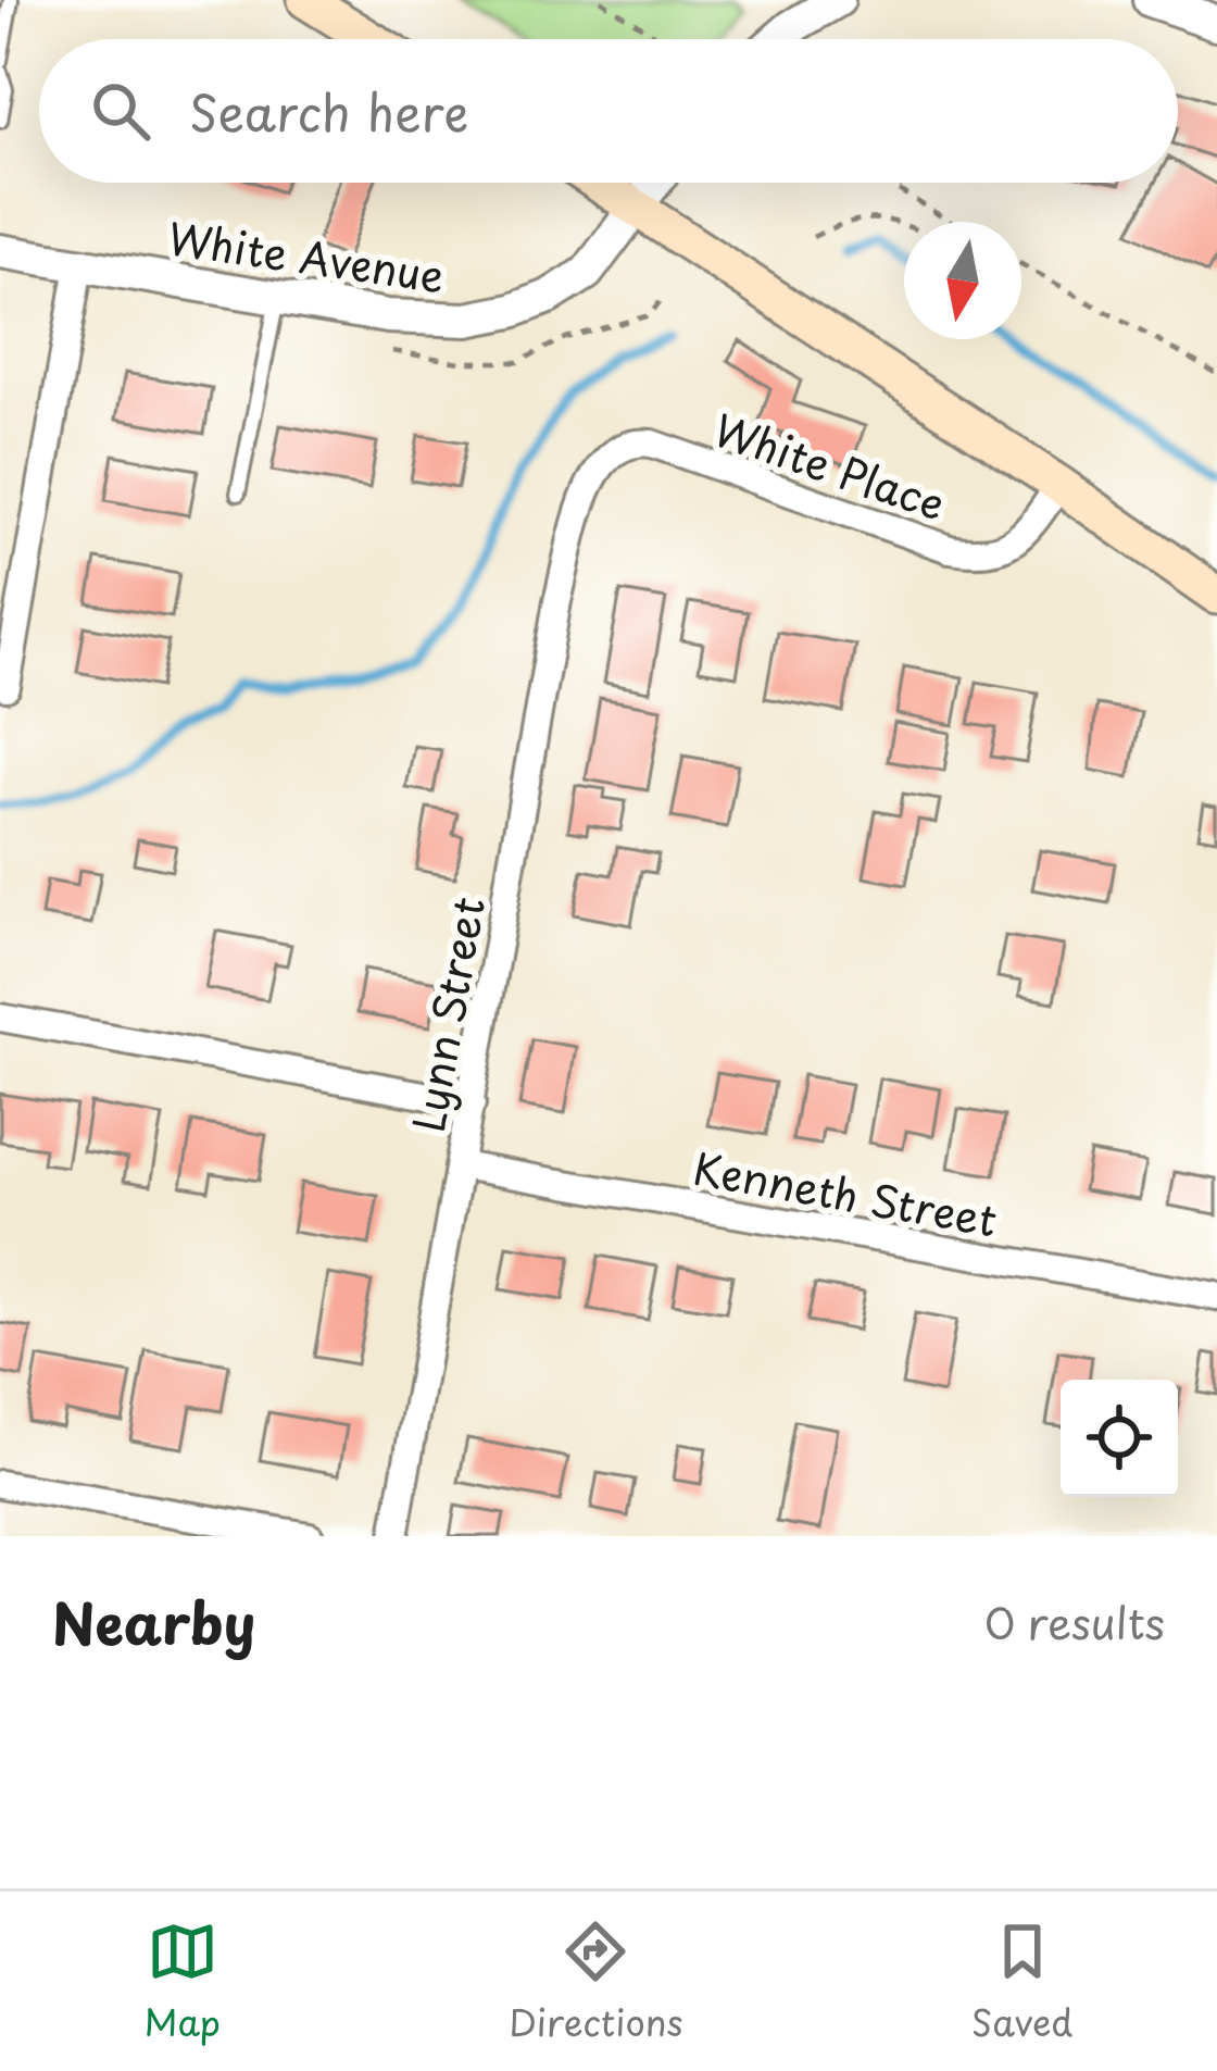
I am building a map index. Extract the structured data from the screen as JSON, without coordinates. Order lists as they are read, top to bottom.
{
  "streets": {
    "street": [
      "White Avenue",
      "White Place",
      "Lynn Street",
      "Kenneth Street"
    ]
  },
  "crossings": [
    ["White Place", "Lynn Street"],
    ["Lynn Street", "Kenneth Street"]
  ],
  "north": "bottom",
  "page": {
    "search": "Search here",
    "heading": ["Nearby", "0 results"],
    "nav": ["Map", "Directions", "Saved"]
  }
}
